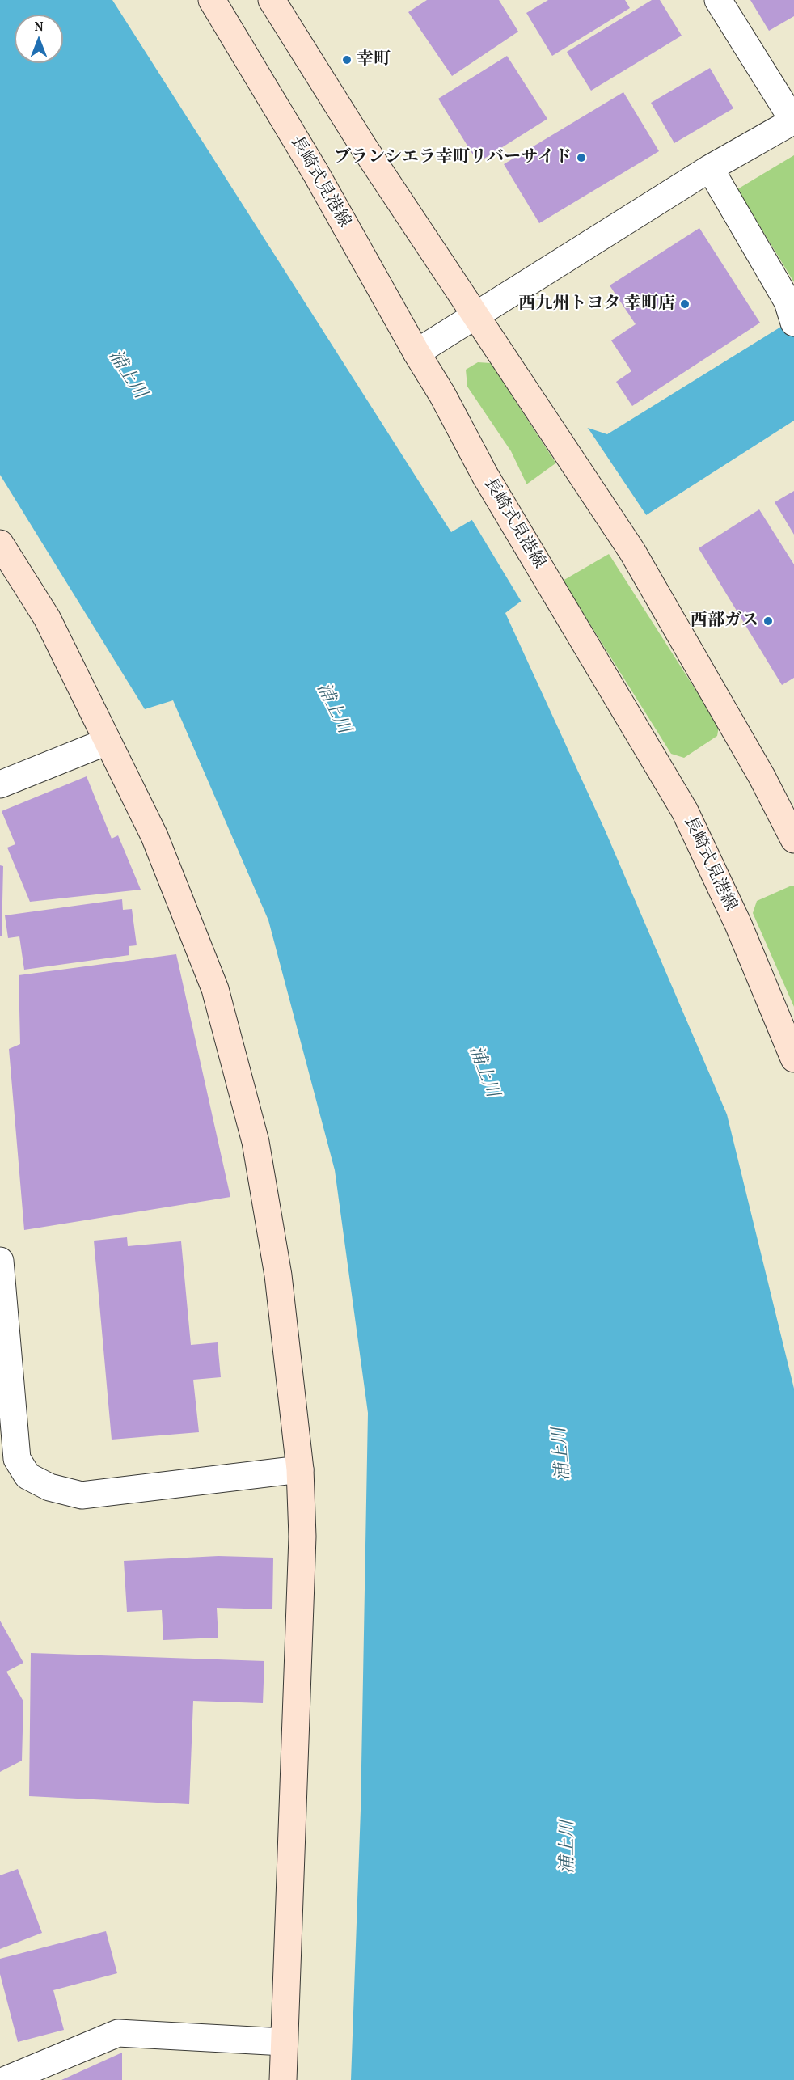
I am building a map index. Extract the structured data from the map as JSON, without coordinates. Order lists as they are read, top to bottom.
{
  "streets": {
    "main road": ["長崎式見港線"]
  },
  "water": ["浦上川"],
  "places": [
    "幸町",
    "ブランシエラ幸町リバーサイド",
    "西九州トヨタ 幸町店",
    "西部ガス"
  ],
  "north": "top"
}
